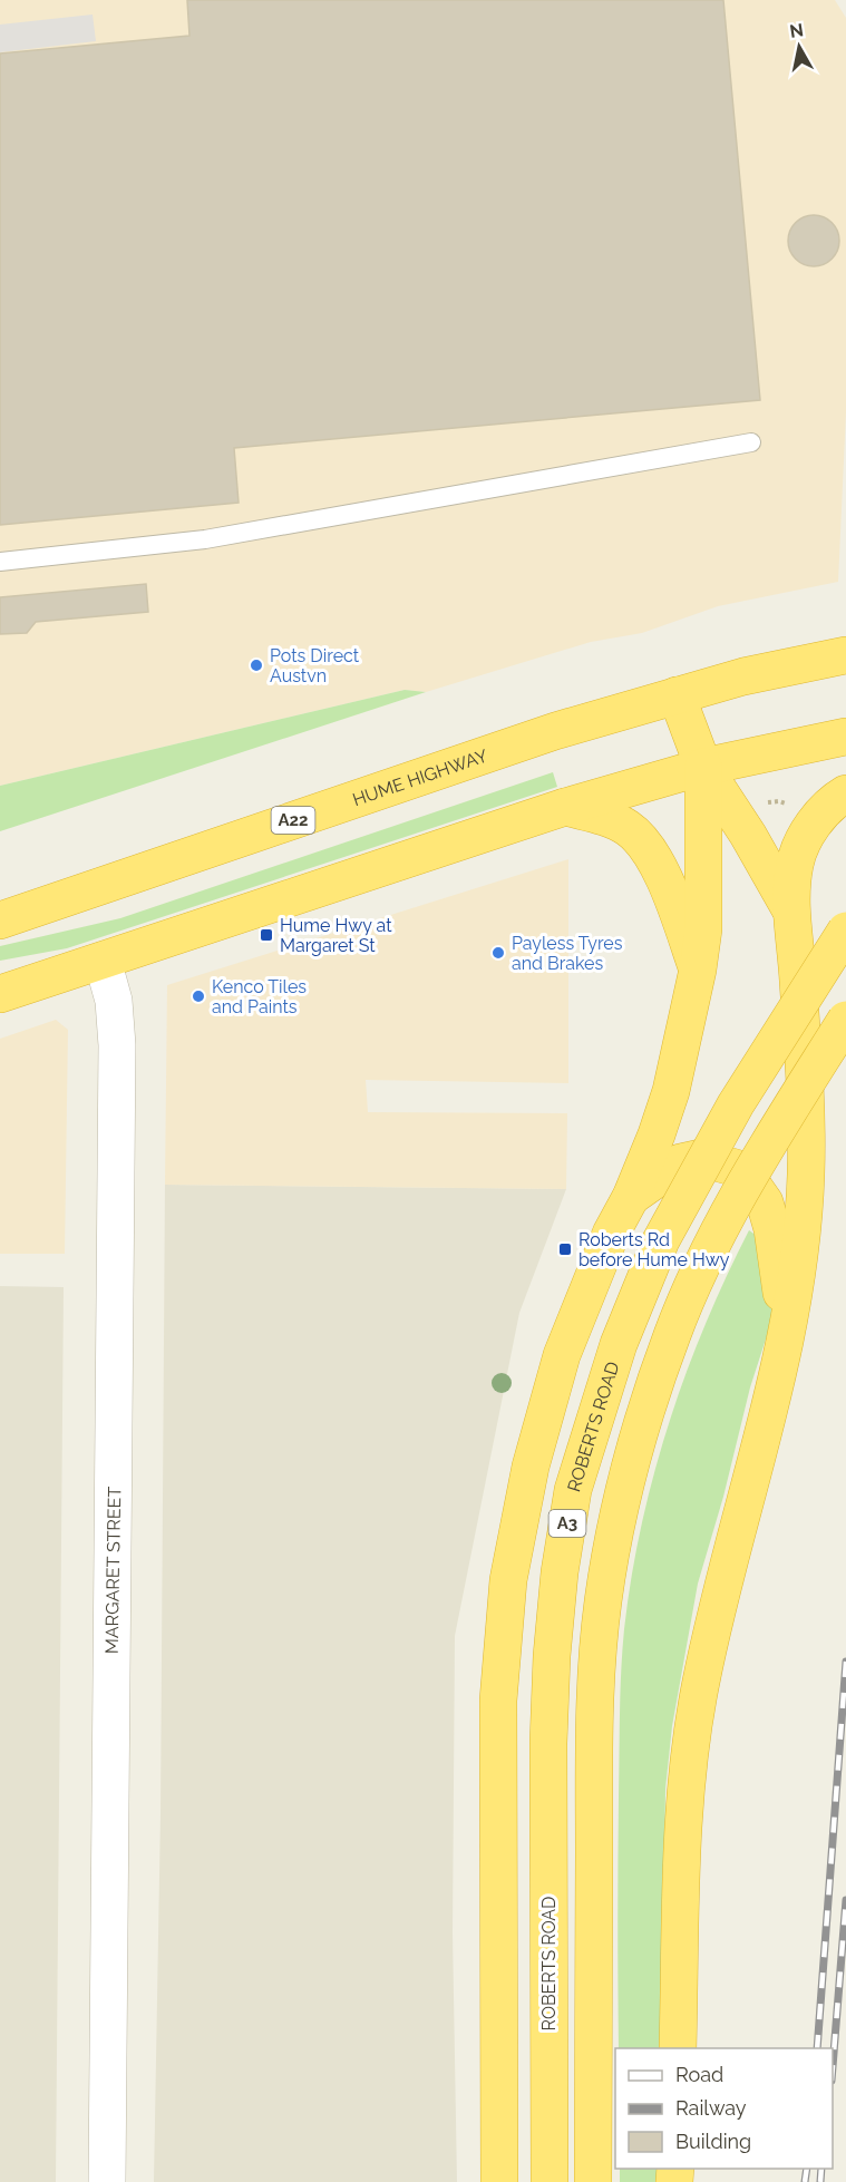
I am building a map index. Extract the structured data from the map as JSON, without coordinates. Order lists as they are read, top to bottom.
{
  "streets": {
    "highway": [
      "HUME HIGHWAY",
      "A22",
      "ROBERTS ROAD",
      "A3"
    ],
    "street": ["MARGARET STREET"]
  },
  "places": {
    "other": ["Pots Direct Austvn", "Payless Tyres and Brakes", "Kenco Tiles and Paints"],
    "transit": ["Hume Hwy at Margaret St", "Roberts Rd before Hume Hwy"]
  },
  "legend": ["Road", "Railway", "Building"],
  "north": "top"
}
